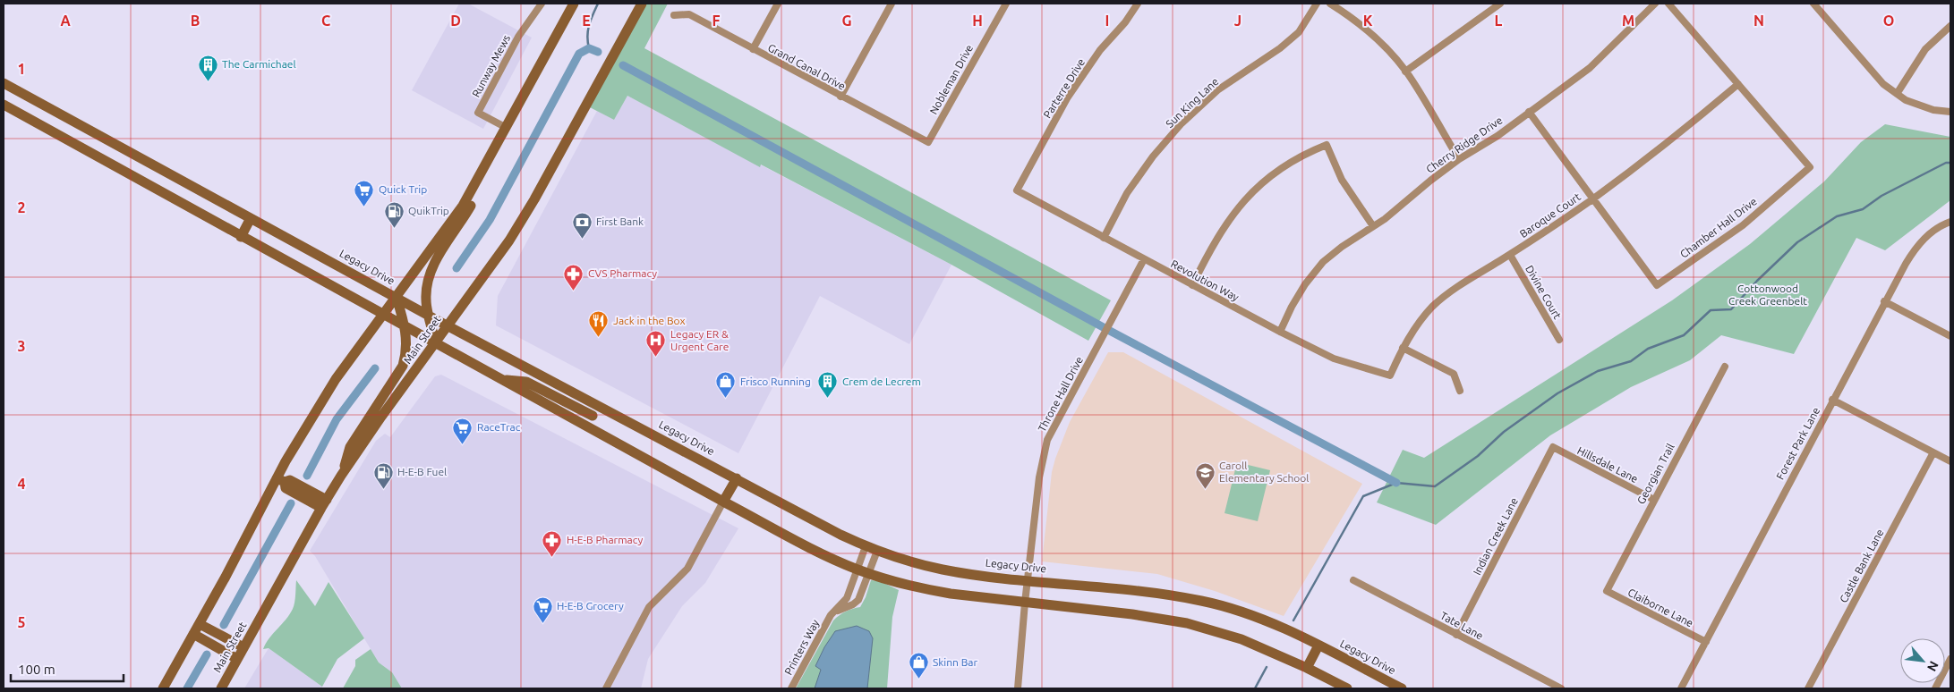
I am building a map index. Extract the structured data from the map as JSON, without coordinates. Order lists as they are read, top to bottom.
{
  "streets": {
    "main road": ["Legacy Drive", "Main Street"],
    "street": [
      "Runway Mews",
      "Grand Canal Drive",
      "Nobleman Drive",
      "Parterre Drive",
      "Sun King Lane",
      "Cherry Ridge Drive",
      "Baroque Court",
      "Chamber Hall Drive",
      "Revolution Way",
      "Divine Court",
      "Throne Hall Drive",
      "Forest Park Lane",
      "Hillsdale Lane",
      "Georgian Trail",
      "Indian Creek Lane",
      "Castle Bank Lane",
      "Claiborne Lane",
      "Tate Lane",
      "Printers Way"
    ]
  },
  "crossings": [
    ["Grand Canal Drive", "Nobleman Drive"],
    ["Parterre Drive", "Revolution Way"],
    ["Sun King Lane", "Revolution Way"],
    ["Cherry Ridge Drive", "Chamber Hall Drive"],
    ["Cherry Ridge Drive", "Revolution Way"],
    ["Baroque Court", "Chamber Hall Drive"],
    ["Baroque Court", "Revolution Way"],
    ["Baroque Court", "Divine Court"],
    ["Legacy Drive", "Main Street"],
    ["Legacy Drive", "Throne Hall Drive"],
    ["Legacy Drive", "Printers Way"],
    ["Revolution Way", "Throne Hall Drive"],
    ["Forest Park Lane", "Claiborne Lane"],
    ["Hillsdale Lane", "Georgian Trail"],
    ["Hillsdale Lane", "Indian Creek Lane"],
    ["Georgian Trail", "Claiborne Lane"],
    ["Indian Creek Lane", "Tate Lane"]
  ],
  "parks": ["Cottonwood Creek Greenbelt"],
  "places": {
    "building": ["The Carmichael", "Crem de Lecrem"],
    "supermarket": ["Quick Trip", "RaceTrac", "H-E-B Grocery"],
    "fuel station": ["QuikTrip", "H-E-B Fuel"],
    "bank": ["First Bank"],
    "pharmacy": ["CVS Pharmacy", "H-E-B Pharmacy"],
    "restaurant": ["Jack in the Box"],
    "hospital": ["Legacy ER & Urgent Care"],
    "shop": ["Frisco Running", "Skinn Bar"],
    "school or university": ["Caroll Elementary School"]
  },
  "scale_bar": "100 m",
  "north": "bottom right",
  "grid": {
    "columns": [
      "A",
      "B",
      "C",
      "D",
      "E",
      "F",
      "G",
      "H",
      "I",
      "J",
      "K",
      "L",
      "M",
      "N",
      "O"
    ],
    "rows": [
      "1",
      "2",
      "3",
      "4",
      "5"
    ]
  }
}
